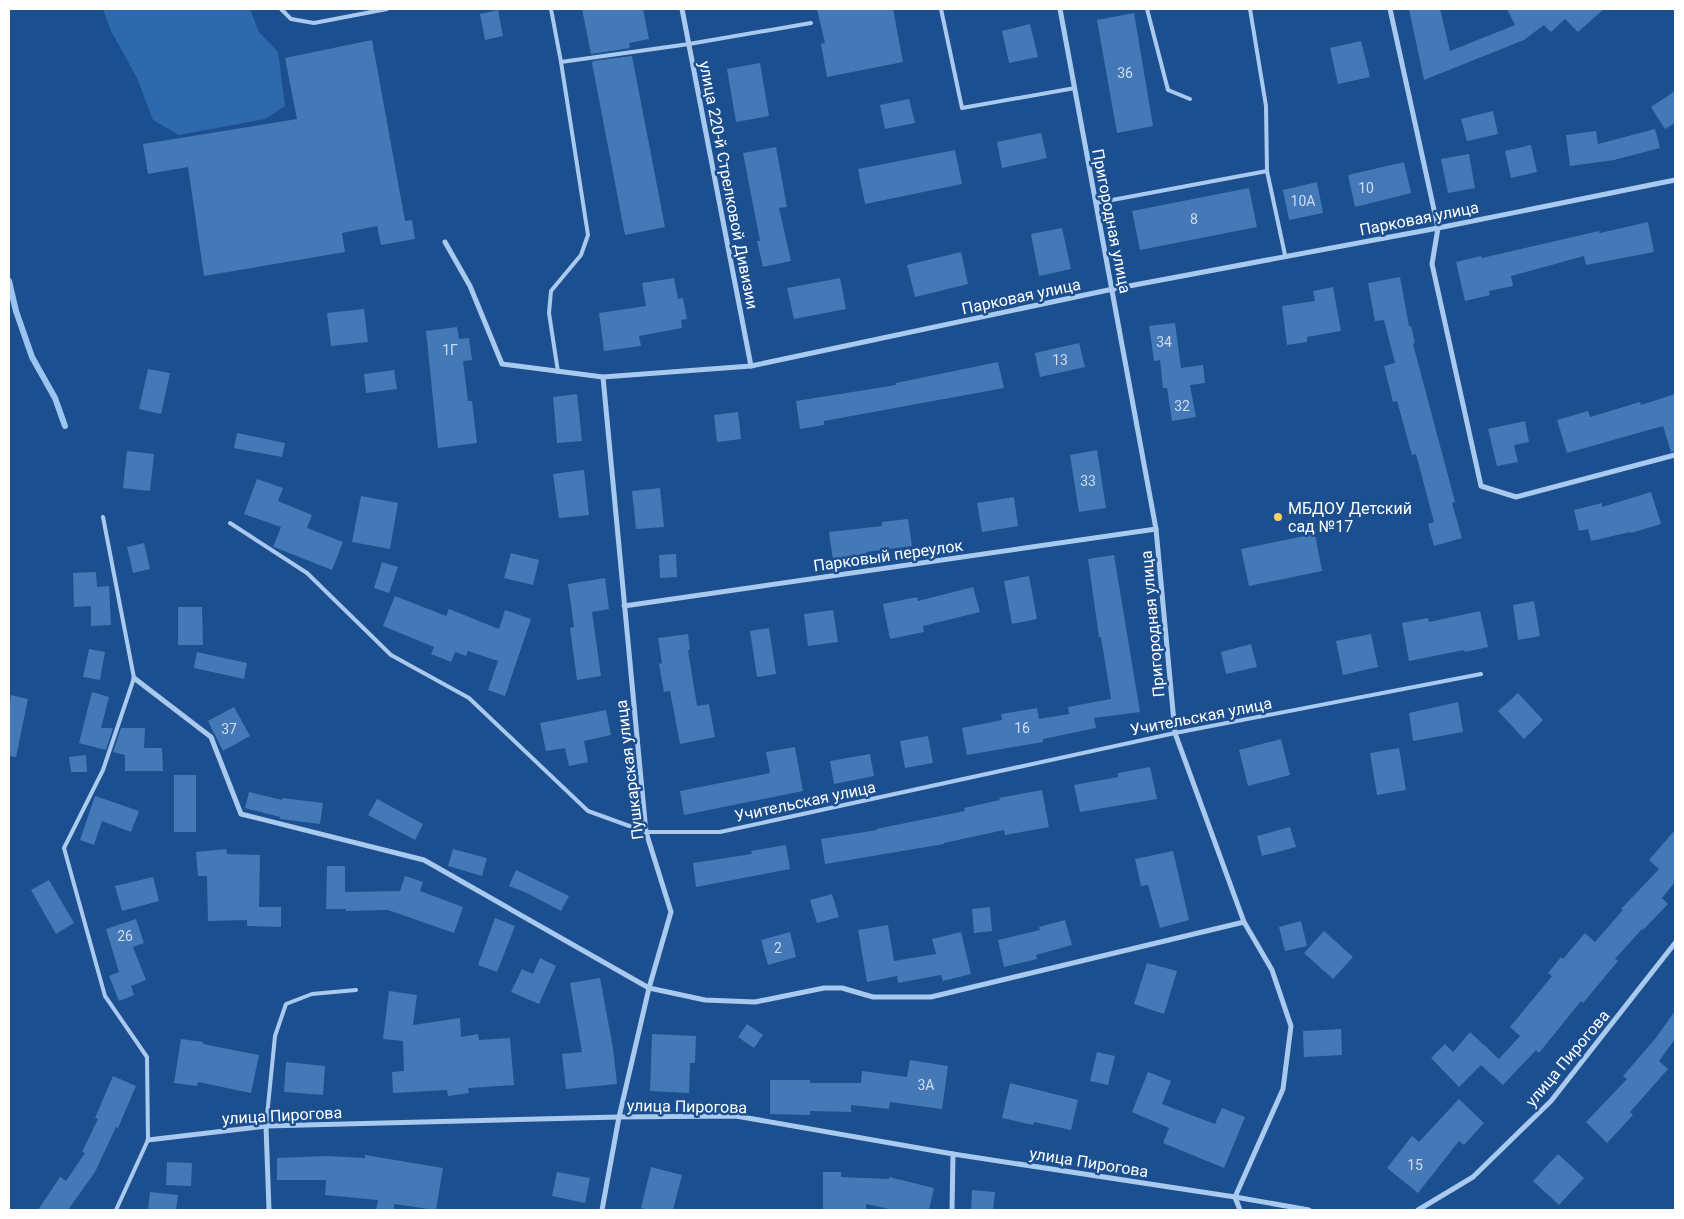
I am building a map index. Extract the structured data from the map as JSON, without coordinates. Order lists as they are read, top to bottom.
{
  "streets": {
    "street": [
      "улица 220-й Стрелковой Дивизии",
      "Парковая улица",
      "Пригородная улица",
      "Парковый переулок",
      "Пушкарская улица",
      "улица Пирогова"
    ],
    "lane": ["Учительская улица"]
  },
  "crossings": [
    ["улица 220-й Стрелковой Дивизии", "Парковая улица"],
    ["Парковая улица", "Пригородная улица"],
    ["Парковая улица", "Пушкарская улица"],
    ["Пригородная улица", "Парковый переулок"],
    ["Пригородная улица", "Учительская улица"],
    ["Пригородная улица", "улица Пирогова"],
    ["Парковый переулок", "Пушкарская улица"],
    ["Учительская улица", "Пушкарская улица"],
    ["Пушкарская улица", "улица Пирогова"]
  ],
  "places": ["МБДОУ Детский сад №17"],
  "house_numbers": [
    "36",
    "10",
    "10А",
    "8",
    "34",
    "1Г",
    "13",
    "32",
    "33",
    "16",
    "37",
    "26",
    "2",
    "3А",
    "15"
  ]
}
